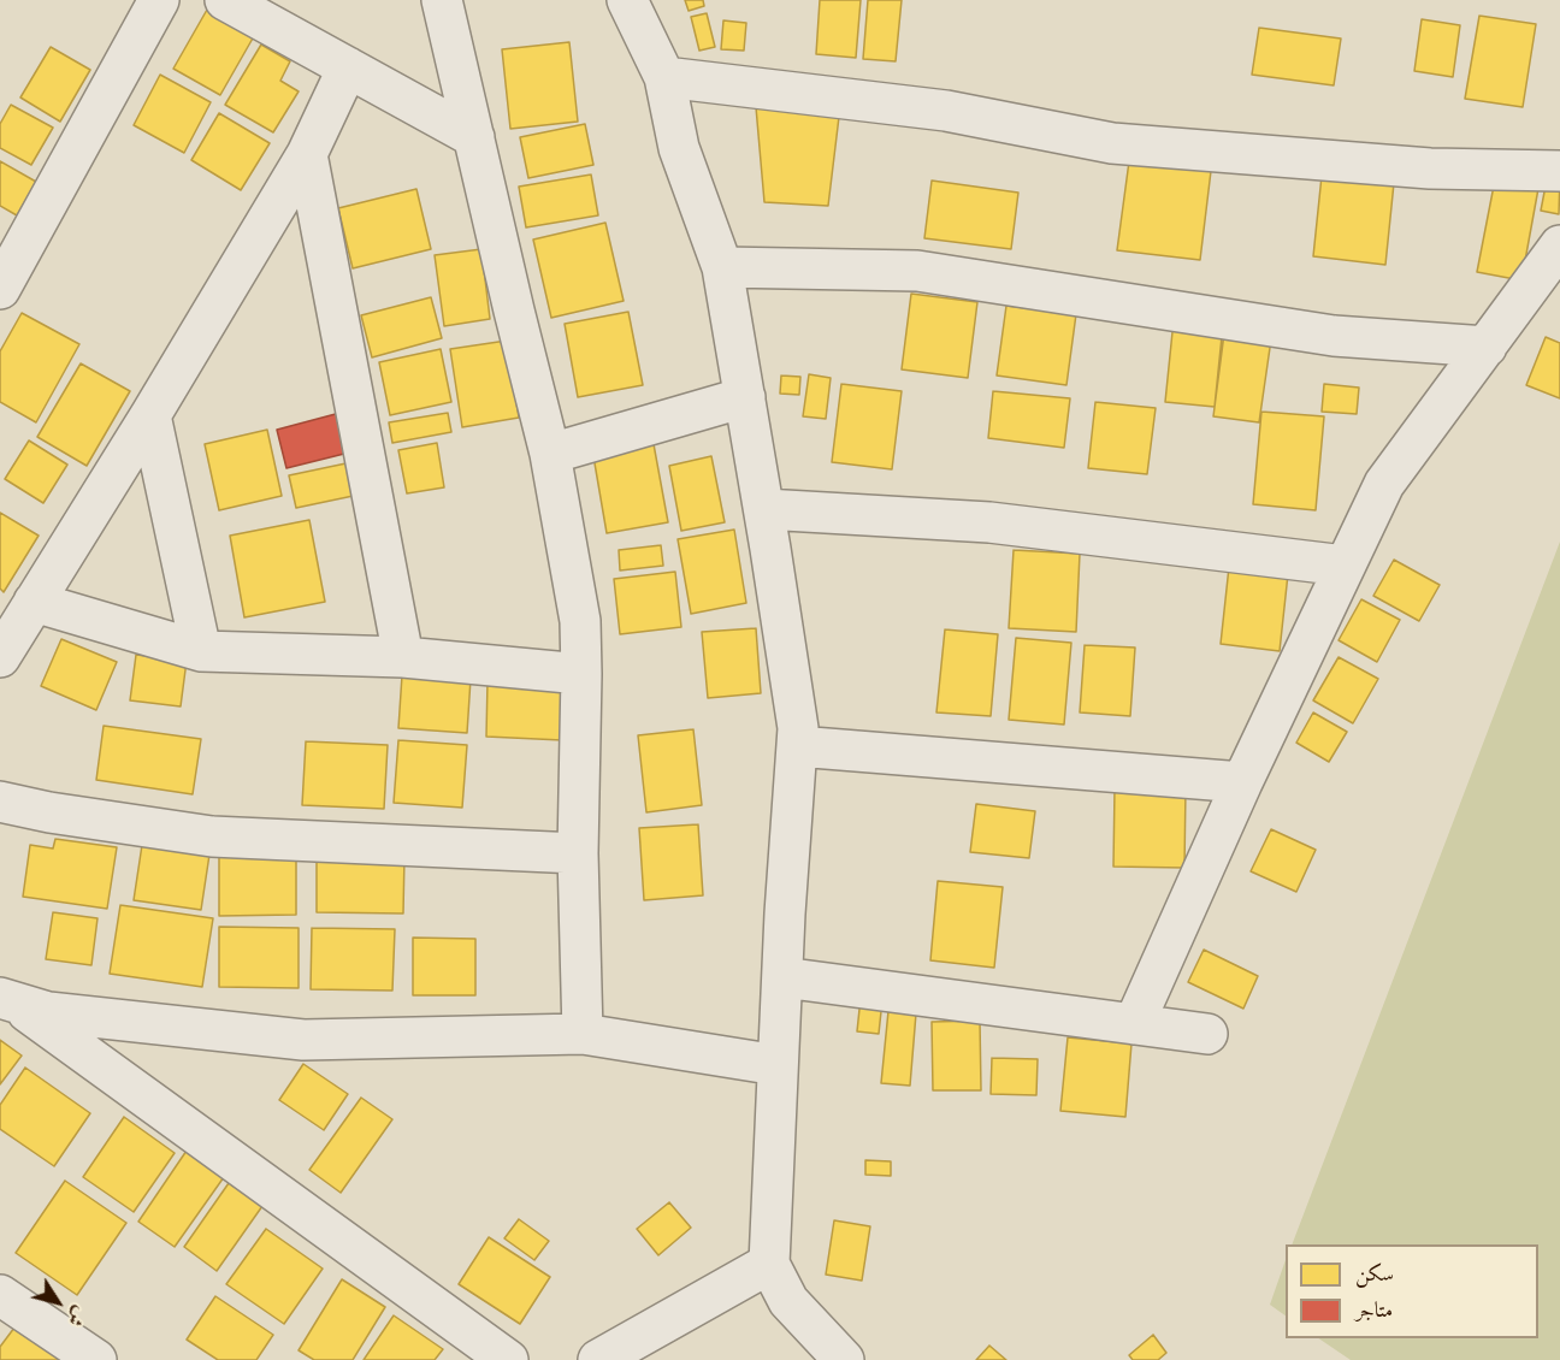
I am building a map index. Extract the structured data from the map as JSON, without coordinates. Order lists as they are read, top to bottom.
{
  "legend": ["سكن", "متاجر"],
  "north": "bottom right"
}
